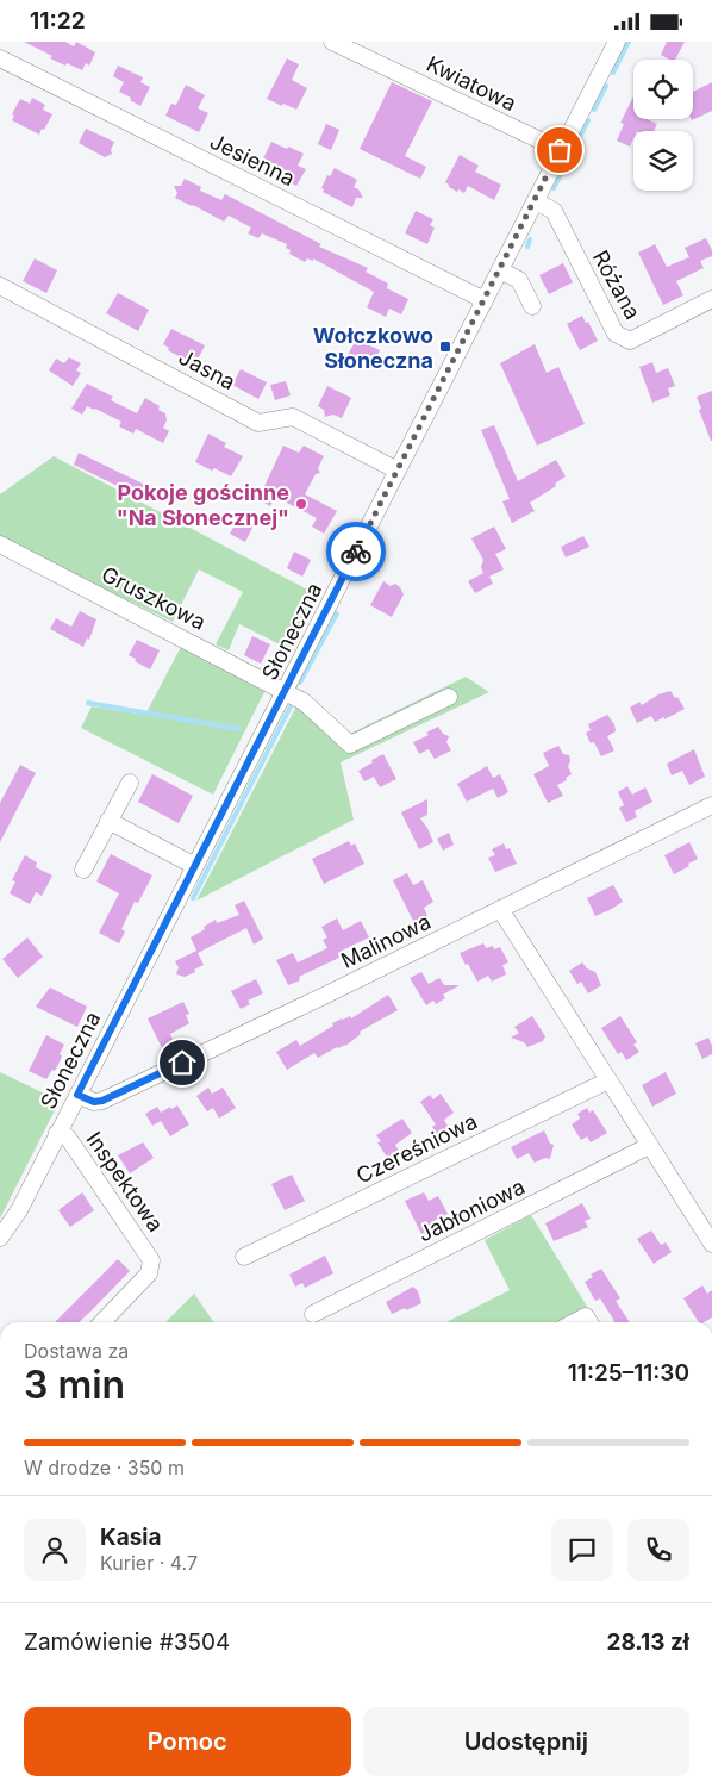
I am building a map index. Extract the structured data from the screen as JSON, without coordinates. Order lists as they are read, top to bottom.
{
  "streets": {
    "street": [
      "Kwiatowa",
      "Jesienna",
      "Różana",
      "Jasna",
      "Gruszkowa",
      "Słoneczna",
      "Malinowa",
      "Czereśniowa",
      "Inspektowa",
      "Jabłoniowa"
    ]
  },
  "crossings": [
    ["Kwiatowa", "Słoneczna"],
    ["Jesienna", "Słoneczna"],
    ["Różana", "Słoneczna"],
    ["Jasna", "Słoneczna"],
    ["Gruszkowa", "Słoneczna"],
    ["Słoneczna", "Malinowa"],
    ["Słoneczna", "Inspektowa"]
  ],
  "places": {
    "transit": ["Wołczkowo Słoneczna"],
    "other": ["Pokoje gościnne \"Na Słonecznej\""]
  },
  "page": {
    "status": "11:22",
    "heading": ["3 min", "Dostawa za", "11:25–11:30"],
    "panel": [
      "Kasia",
      "Kurier · 4.7",
      "Zamówienie #3504",
      "28.13 zł"
    ],
    "bar": "W drodze · 350 m",
    "buttons": ["Pomoc", "Udostępnij"]
  }
}
